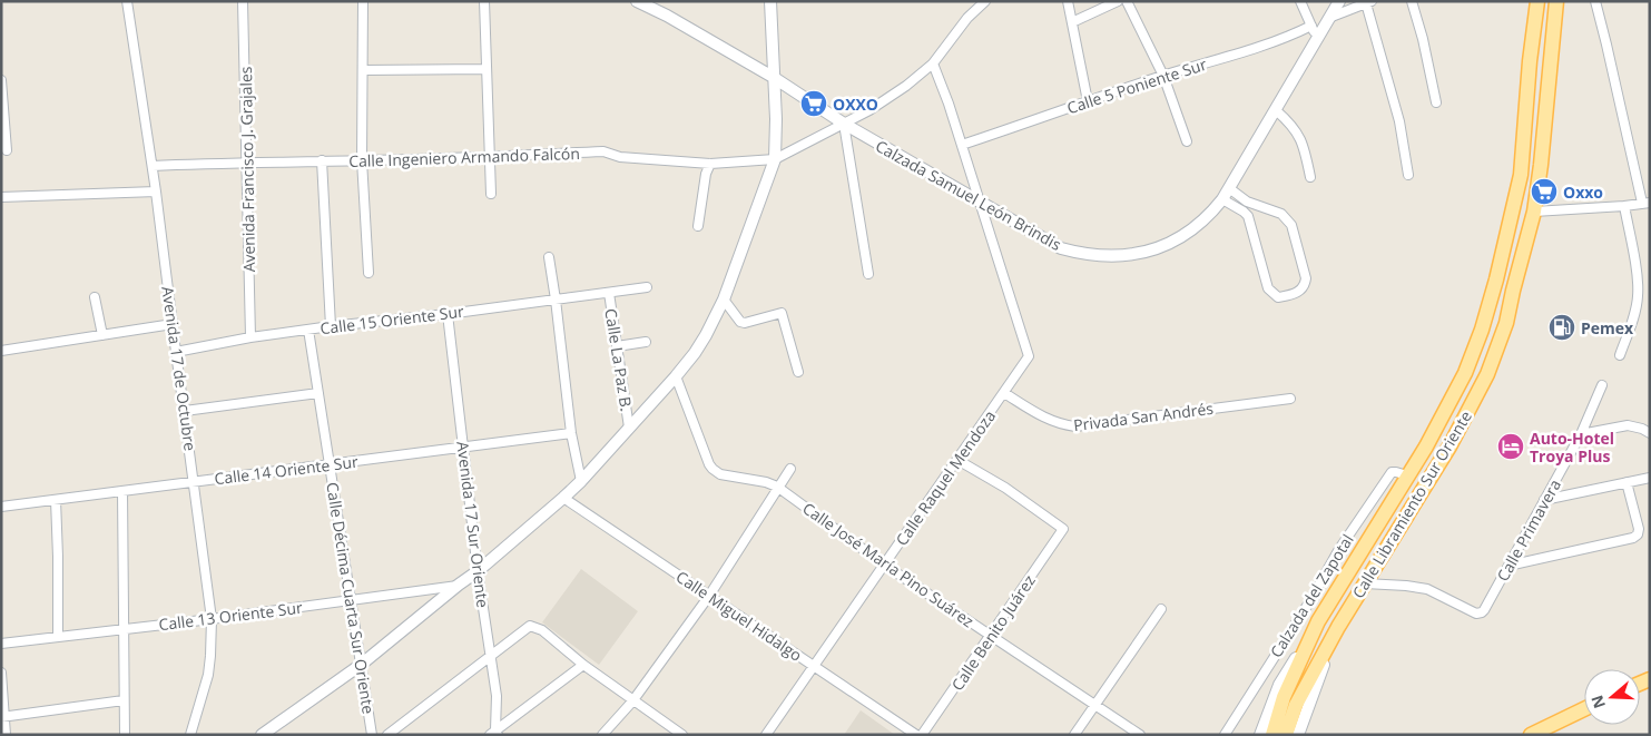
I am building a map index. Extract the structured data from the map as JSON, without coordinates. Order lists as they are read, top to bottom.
{
  "streets": {
    "main road": ["Calle Libramiento Sur Oriente"],
    "street": [
      "Calle 5 Poniente Sur",
      "Calle Ingeniero Armando Falcón",
      "Avenida Francisco J. Grajales",
      "Calzada Samuel León Brindis",
      "Calle 15 Oriente Sur",
      "Calle La Paz B.",
      "Avenida 17 de Octubre",
      "Privada San Andrés",
      "Calle 14 Oriente Sur",
      "Calle Raquel Mendoza",
      "Avenida 17 Sur Oriente",
      "Calle Primavera",
      "Calle José María Pino Suárez",
      "Calzada del Zapotal",
      "Calle Décima Cuarta Sur Oriente",
      "Calle 13 Oriente Sur",
      "Calle Miguel Hidalgo",
      "Calle Benito Juárez"
    ]
  },
  "crossings": [
    ["Calle Ingeniero Armando Falcón", "Avenida Francisco J. Grajales"],
    ["Calle Ingeniero Armando Falcón", "Avenida 17 de Octubre"],
    ["Avenida Francisco J. Grajales", "Calle 15 Oriente Sur"],
    ["Calzada Samuel León Brindis", "Calle Raquel Mendoza"],
    ["Calle 15 Oriente Sur", "Calle La Paz B."],
    ["Calle 15 Oriente Sur", "Avenida 17 de Octubre"],
    ["Calle 15 Oriente Sur", "Avenida 17 Sur Oriente"],
    ["Calle 15 Oriente Sur", "Calle Décima Cuarta Sur Oriente"],
    ["Avenida 17 de Octubre", "Calle 14 Oriente Sur"],
    ["Avenida 17 de Octubre", "Calle 13 Oriente Sur"],
    ["Privada San Andrés", "Calle Raquel Mendoza"],
    ["Calle 14 Oriente Sur", "Avenida 17 Sur Oriente"],
    ["Calle 14 Oriente Sur", "Calle Décima Cuarta Sur Oriente"],
    ["Calle Raquel Mendoza", "Calle José María Pino Suárez"],
    ["Calle Raquel Mendoza", "Calle Miguel Hidalgo"],
    ["Calle Raquel Mendoza", "Calle Benito Juárez"],
    ["Calle Libramiento Sur Oriente", "Calle Primavera"],
    ["Calle Libramiento Sur Oriente", "Calzada del Zapotal"],
    ["Calle José María Pino Suárez", "Calle Benito Juárez"],
    ["Calle Décima Cuarta Sur Oriente", "Calle 13 Oriente Sur"]
  ],
  "places": {
    "supermarket": ["OXXO", "Oxxo"],
    "fuel station": ["Pemex"],
    "hotel": ["Auto-Hotel Troya Plus"]
  },
  "north": "left"
}
